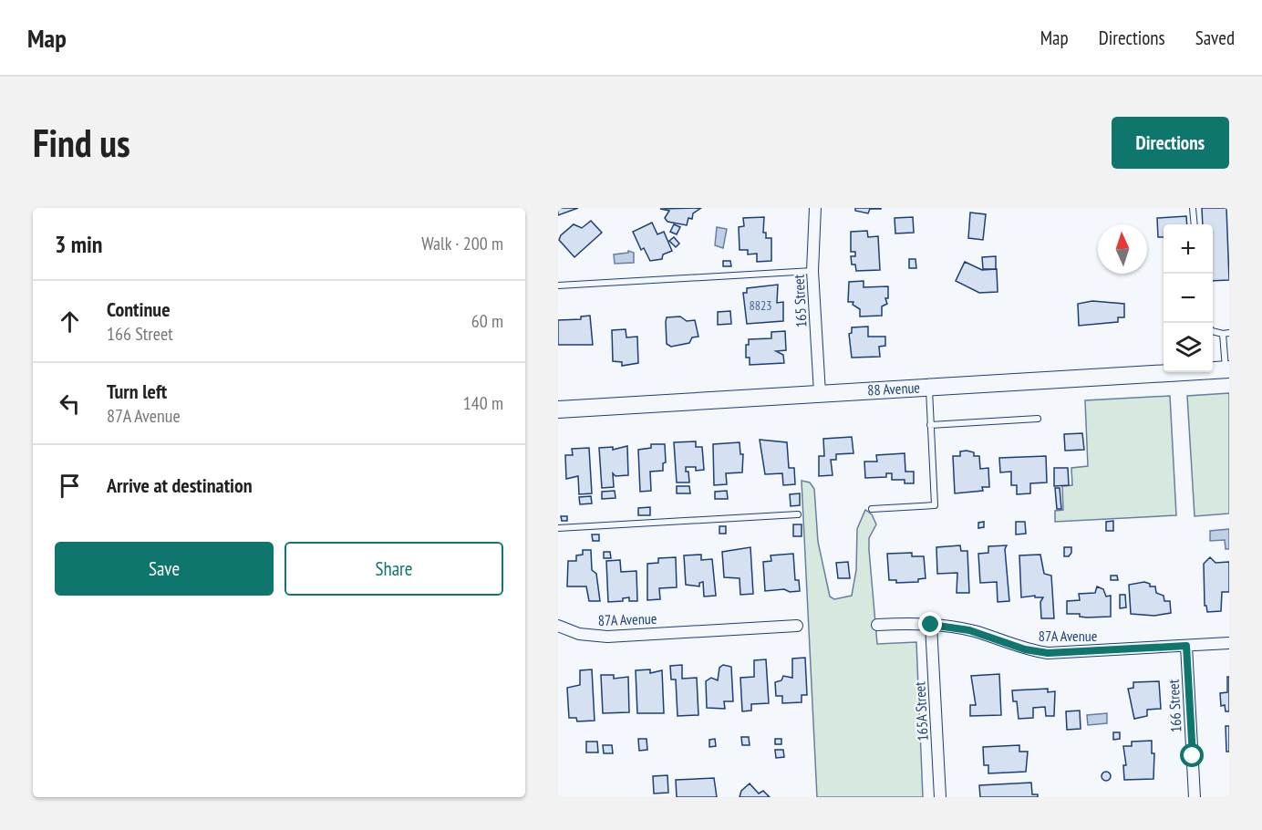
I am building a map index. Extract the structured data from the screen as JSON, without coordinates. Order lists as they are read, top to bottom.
{
  "streets": {
    "main road": ["88 Avenue"],
    "street": [
      "165 Street",
      "87A Avenue",
      "166 Street",
      "165A Street"
    ]
  },
  "crossings": [
    ["165 Street", "88 Avenue"],
    ["87A Avenue", "166 Street"],
    ["87A Avenue", "165A Street"]
  ],
  "house_numbers": ["8823"],
  "north": "top",
  "page": {
    "header": "Map",
    "nav": ["Map", "Directions", "Saved"],
    "buttons": [
      "Directions",
      ["Save", "Share"]
    ],
    "title": "Find us",
    "heading": ["3 min", "Walk · 200 m"],
    "map_buttons": ["+", "−"],
    "list": [
      ["Continue", "166 Street", "60 m"],
      ["Turn left", "87A Avenue", "140 m"],
      "Arrive at destination"
    ]
  }
}
